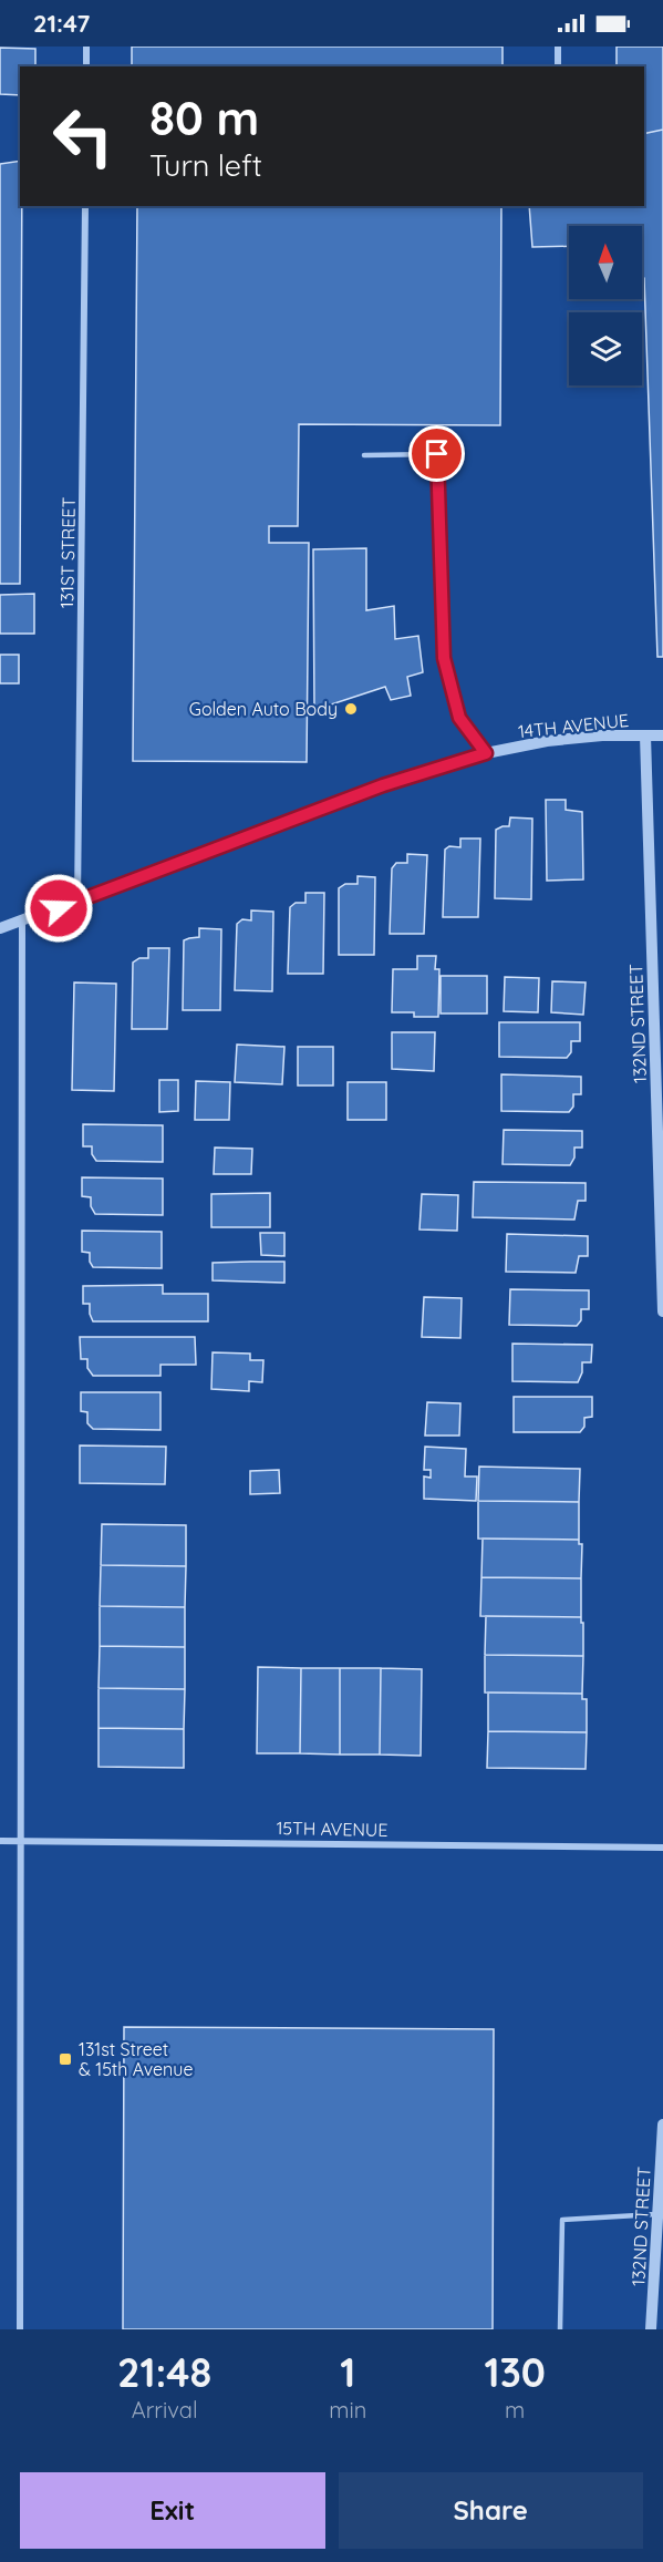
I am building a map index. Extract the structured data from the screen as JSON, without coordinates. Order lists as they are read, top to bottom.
{
  "streets": {
    "street": [
      "131ST STREET",
      "14TH AVENUE",
      "132ND STREET",
      "15TH AVENUE"
    ]
  },
  "crossings": [
    ["131ST STREET", "14TH AVENUE"],
    ["14TH AVENUE", "132ND STREET"]
  ],
  "places": {
    "other": ["Golden Auto Body"],
    "transit": ["131st Street & 15th Avenue"]
  },
  "north": "top",
  "page": {
    "status": "21:47",
    "turn": ["80 m", "Turn left"],
    "eta": [
      "21:48",
      "Arrival",
      "1",
      "min",
      "130",
      "m"
    ],
    "buttons": ["Exit", "Share"]
  }
}
